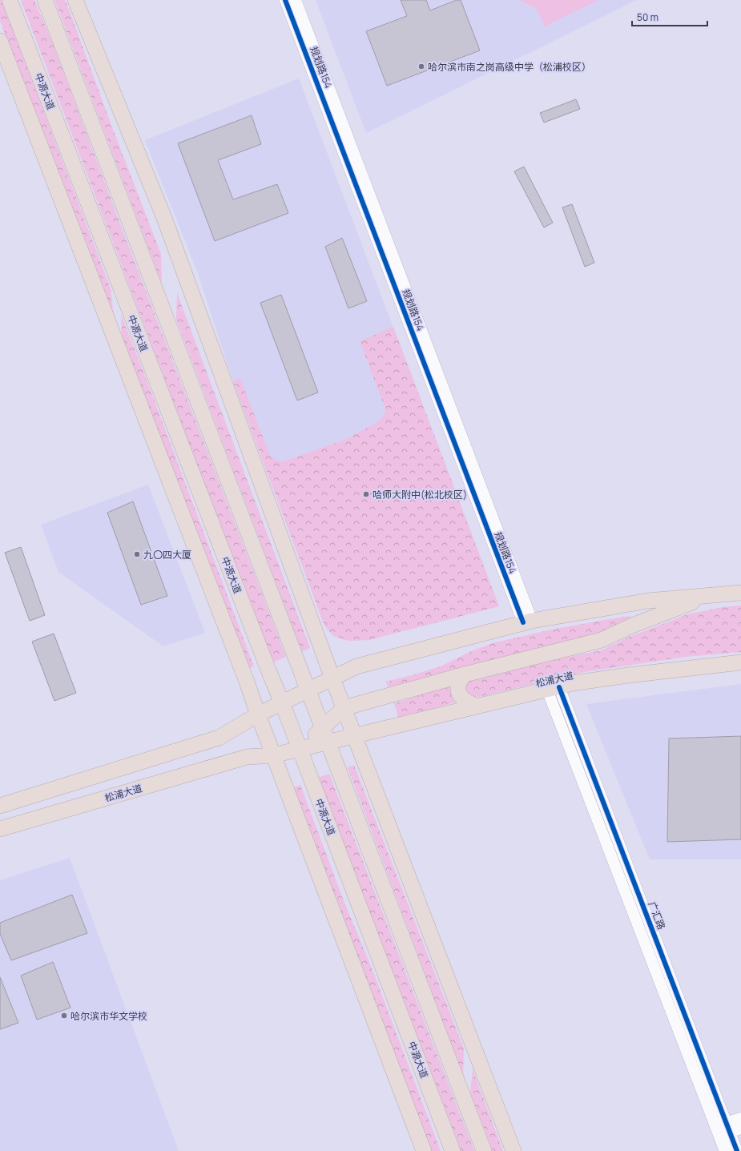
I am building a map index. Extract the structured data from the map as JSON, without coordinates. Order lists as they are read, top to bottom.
{
  "streets": {
    "highway": ["中源大道", "松浦大道"],
    "street": ["规划路154"],
    "cycle path": ["广汇路"]
  },
  "crossings": [
    ["中源大道", "松浦大道"]
  ],
  "places": [
    "哈尔滨市南之岗高级中学（松浦校区）",
    "哈师大附中(松北校区)",
    "九〇四大厦",
    "哈尔滨市华文学校"
  ],
  "scale_bar": "50 m"
}
